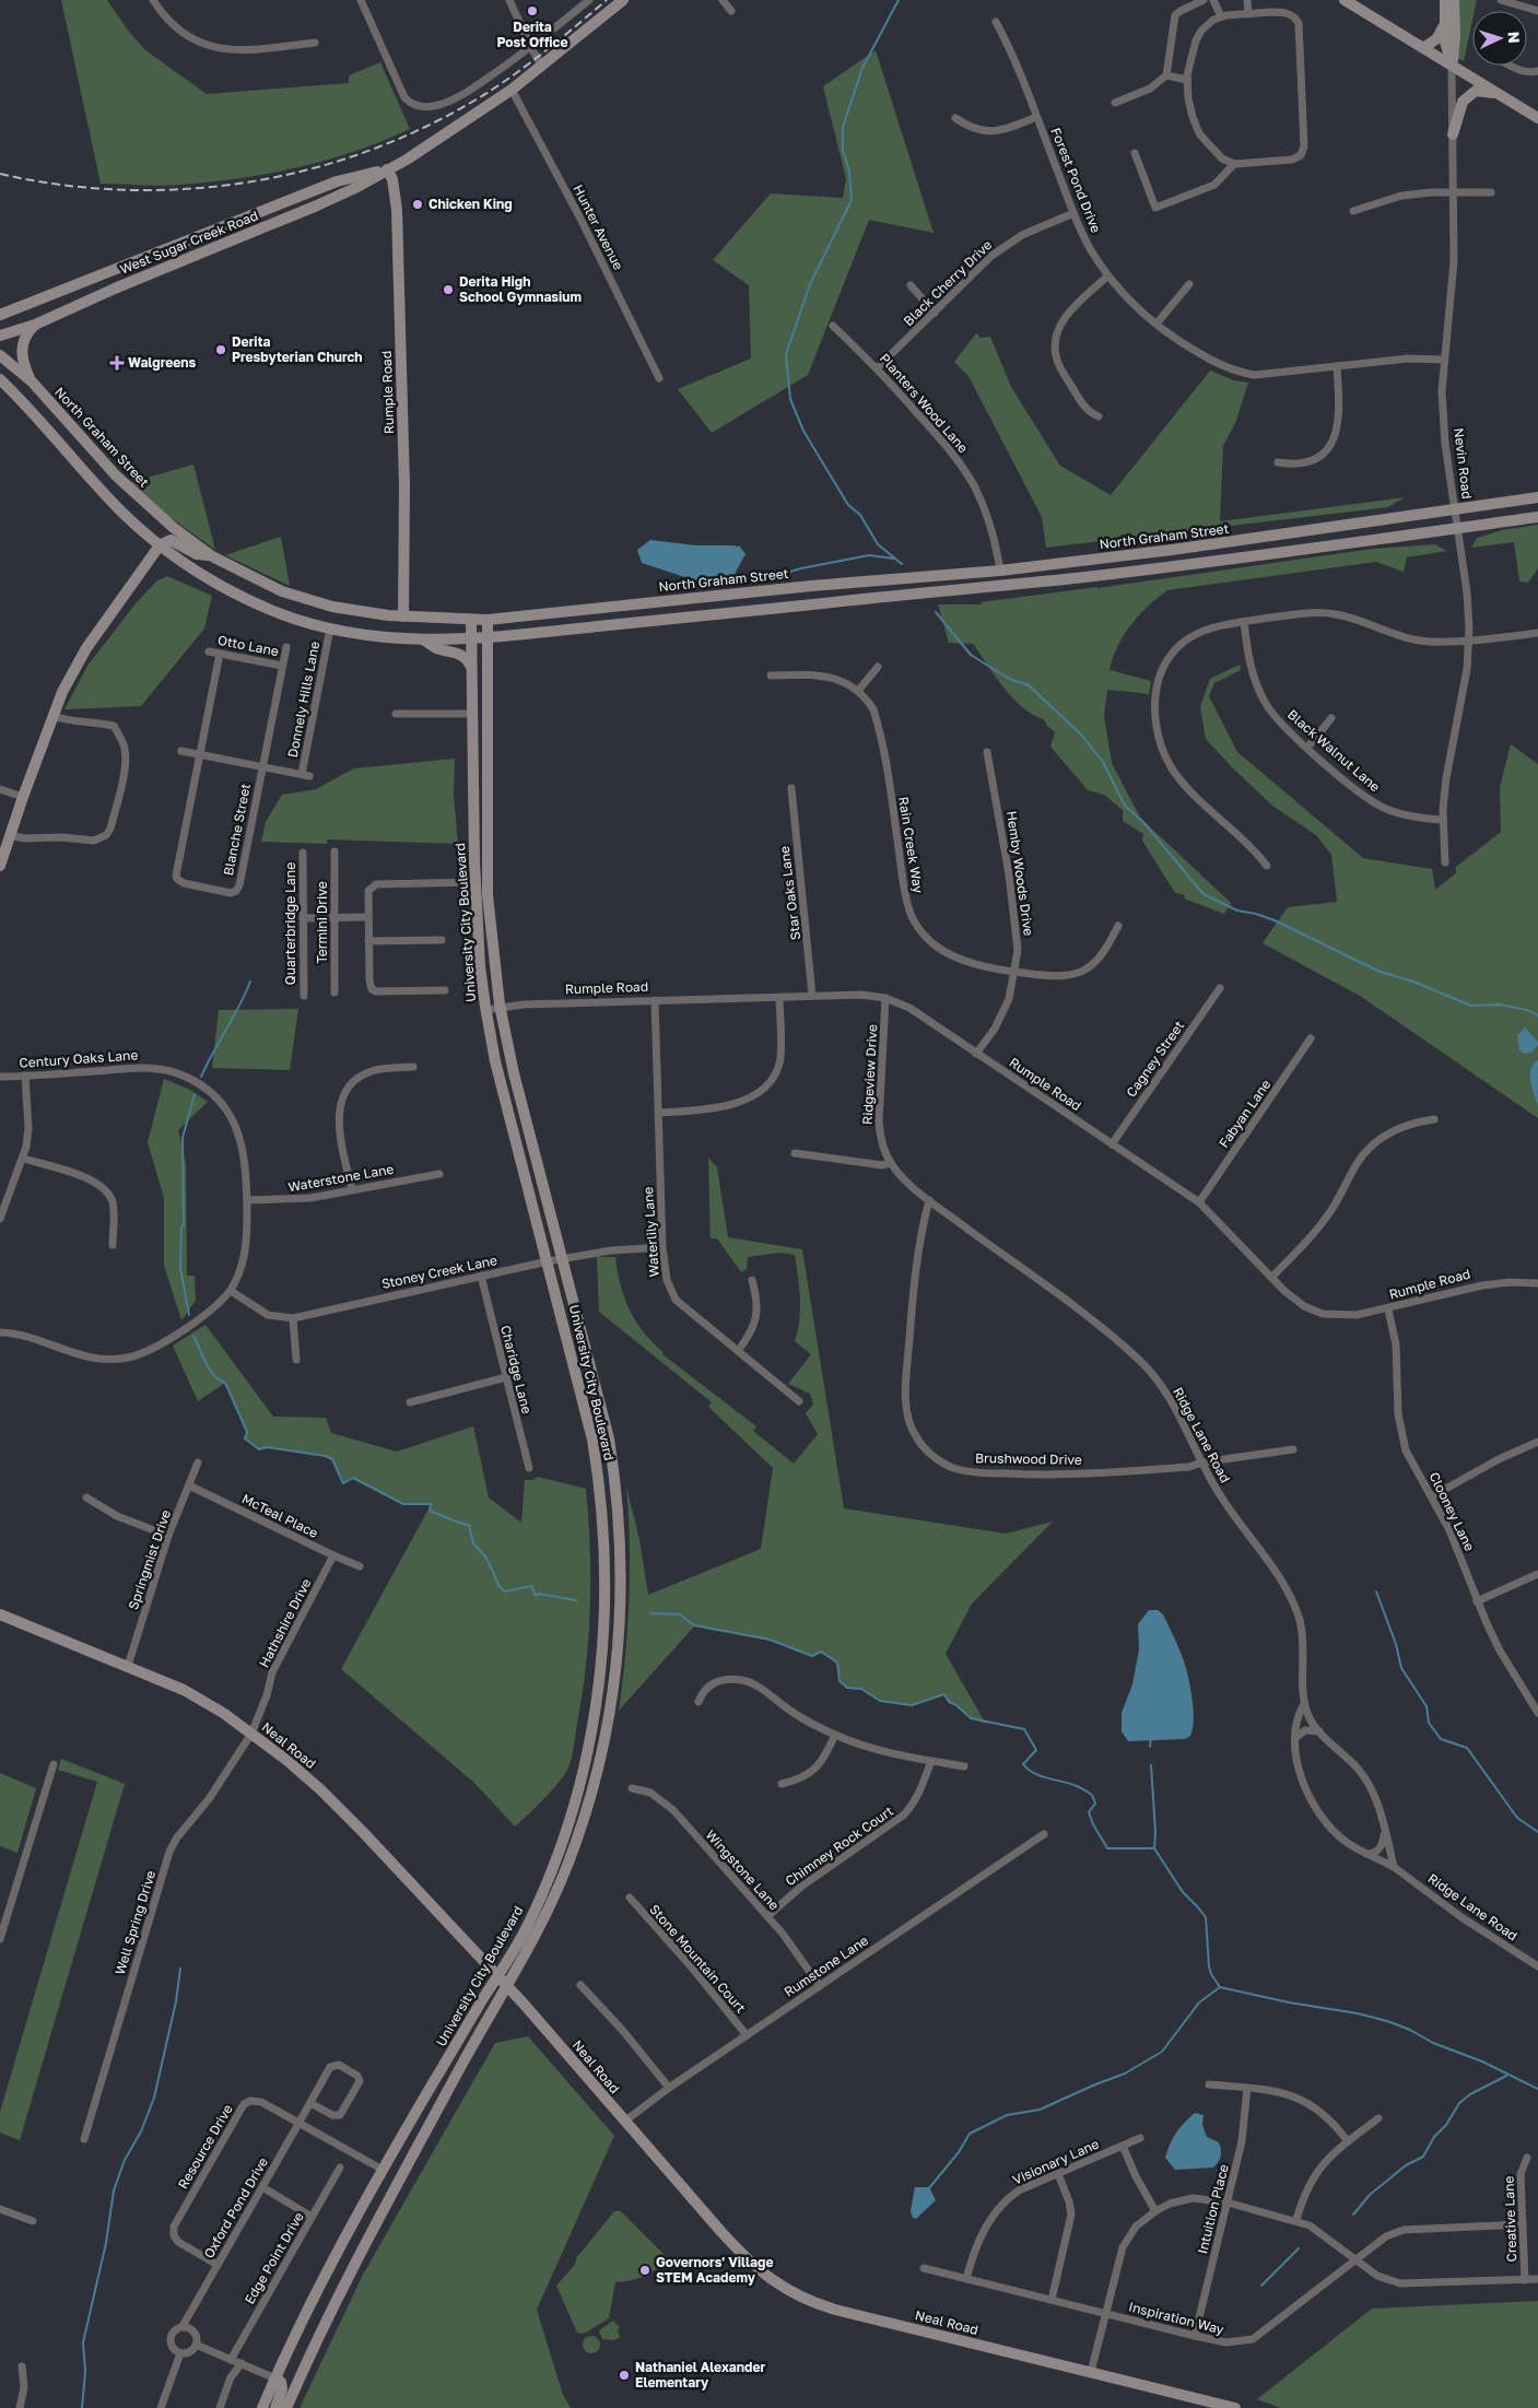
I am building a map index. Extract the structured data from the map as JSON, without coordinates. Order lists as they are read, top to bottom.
{
  "streets": {
    "main road": [
      "West Sugar Creek Road",
      "Rumple Road",
      "North Graham Street",
      "Nevin Road",
      "University City Boulevard",
      "Neal Road"
    ],
    "street": [
      "Forest Pond Drive",
      "Hunter Avenue",
      "Black Cherry Drive",
      "Planters Wood Lane",
      "Otto Lane",
      "Donnely Hills Lane",
      "Black Walnut Lane",
      "Blanche Street",
      "Rain Creek Way",
      "Hemby Woods Drive",
      "Star Oaks Lane",
      "Termini Drive",
      "Quarterbridge Lane",
      "Century Oaks Lane",
      "Cagney Street",
      "Ridgeview Drive",
      "Fabyan Lane",
      "Waterstone Lane",
      "Waterlily Lane",
      "Stoney Creek Lane",
      "Charidge Lane",
      "Ridge Lane Road",
      "Brushwood Drive",
      "Clooney Lane",
      "McTeal Place",
      "Springmist Drive",
      "Hathshire Drive",
      "Chimney Rock Court",
      "Wingstone Lane",
      "Well Spring Drive",
      "Stone Mountain Court",
      "Rumstone Lane",
      "Resource Drive",
      "Visionary Lane",
      "Oxford Pond Drive",
      "Intuition Place",
      "Creative Lane",
      "Edge Point Drive",
      "Inspiration Way"
    ]
  },
  "crossings": [
    ["Forest Pond Drive", "Black Cherry Drive"],
    ["Forest Pond Drive", "Nevin Road"],
    ["Hunter Avenue", "West Sugar Creek Road"],
    ["West Sugar Creek Road", "Rumple Road"],
    ["Black Cherry Drive", "Planters Wood Lane"],
    ["Rumple Road", "North Graham Street"],
    ["Rumple Road", "Hemby Woods Drive"],
    ["Rumple Road", "Star Oaks Lane"],
    ["Rumple Road", "University City Boulevard"],
    ["Rumple Road", "Cagney Street"],
    ["Rumple Road", "Ridgeview Drive"],
    ["Rumple Road", "Fabyan Lane"],
    ["Rumple Road", "Waterlily Lane"],
    ["Rumple Road", "Clooney Lane"],
    ["Planters Wood Lane", "North Graham Street"],
    ["North Graham Street", "Nevin Road"],
    ["North Graham Street", "University City Boulevard"],
    ["Nevin Road", "Black Walnut Lane"],
    ["Otto Lane", "Blanche Street"],
    ["Donnely Hills Lane", "Blanche Street"],
    ["Rain Creek Way", "Hemby Woods Drive"],
    ["University City Boulevard", "Stoney Creek Lane"],
    ["University City Boulevard", "Neal Road"],
    ["University City Boulevard", "Resource Drive"],
    ["Century Oaks Lane", "Waterstone Lane"],
    ["Century Oaks Lane", "Stoney Creek Lane"],
    ["Ridgeview Drive", "Ridge Lane Road"],
    ["Ridgeview Drive", "Brushwood Drive"],
    ["Waterlily Lane", "Stoney Creek Lane"],
    ["Stoney Creek Lane", "Charidge Lane"],
    ["Ridge Lane Road", "Brushwood Drive"],
    ["McTeal Place", "Springmist Drive"],
    ["McTeal Place", "Hathshire Drive"],
    ["Springmist Drive", "Neal Road"],
    ["Hathshire Drive", "Neal Road"],
    ["Hathshire Drive", "Well Spring Drive"],
    ["Neal Road", "Well Spring Drive"],
    ["Neal Road", "Rumstone Lane"],
    ["Chimney Rock Court", "Wingstone Lane"],
    ["Wingstone Lane", "Rumstone Lane"],
    ["Stone Mountain Court", "Rumstone Lane"],
    ["Resource Drive", "Oxford Pond Drive"],
    ["Visionary Lane", "Inspiration Way"],
    ["Intuition Place", "Inspiration Way"],
    ["Creative Lane", "Inspiration Way"]
  ],
  "places": {
    "other": [
      "Derita Post Office",
      "Chicken King",
      "Derita High School Gymnasium",
      "Derita Presbyterian Church",
      "Governors' Village STEM Academy",
      "Nathaniel Alexander Elementary"
    ],
    "health": ["Walgreens"]
  },
  "north": "right"
}
